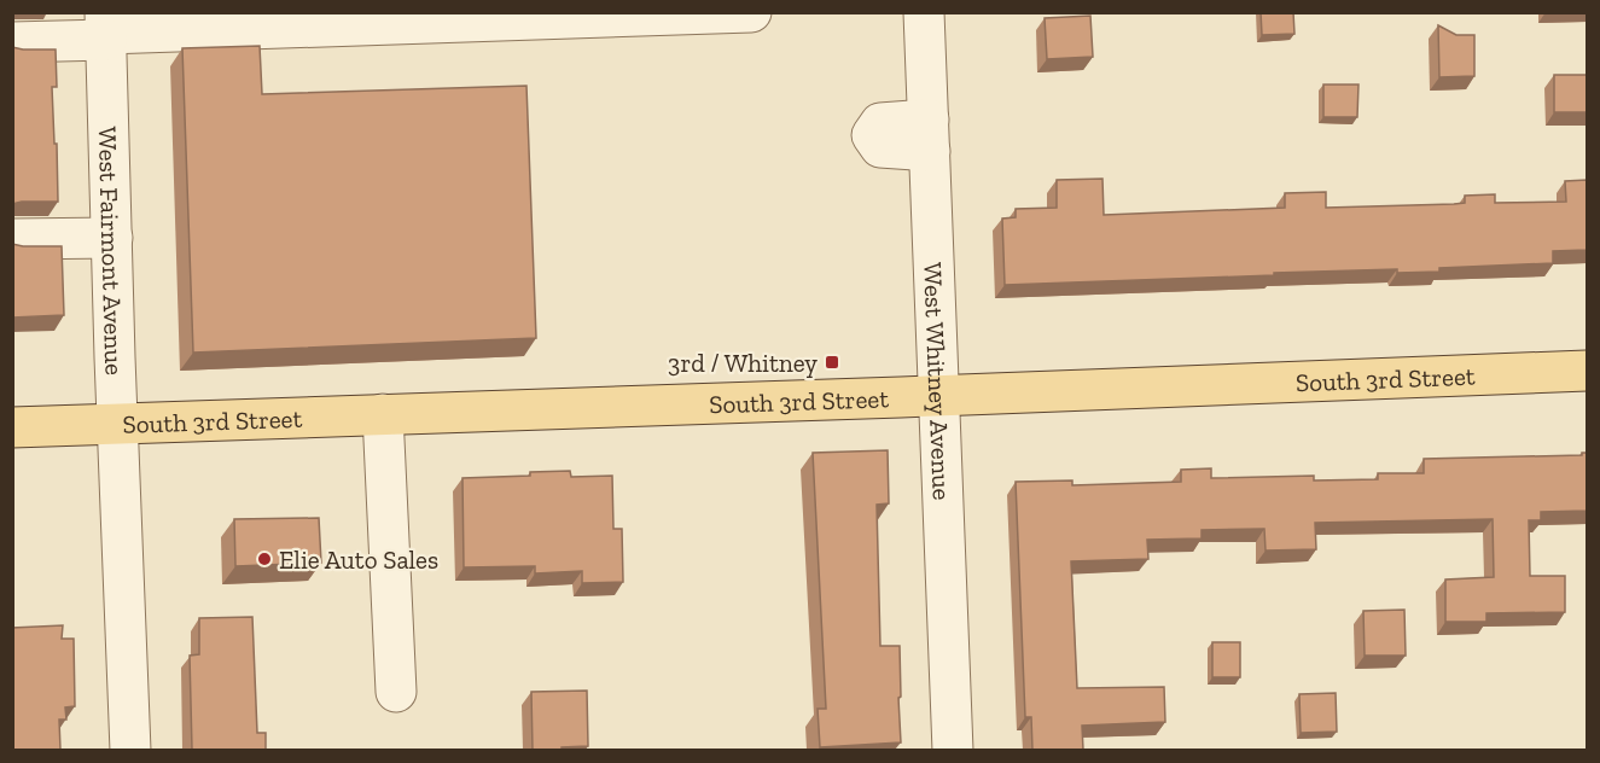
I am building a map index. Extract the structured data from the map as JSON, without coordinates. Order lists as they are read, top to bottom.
{
  "streets": {
    "main road": ["South 3rd Street"],
    "street": ["West Fairmont Avenue", "West Whitney Avenue"]
  },
  "crossings": [
    ["West Fairmont Avenue", "South 3rd Street"],
    ["South 3rd Street", "West Whitney Avenue"]
  ],
  "places": {
    "transit": ["3rd / Whitney"],
    "other": ["Elie Auto Sales"]
  }
}
